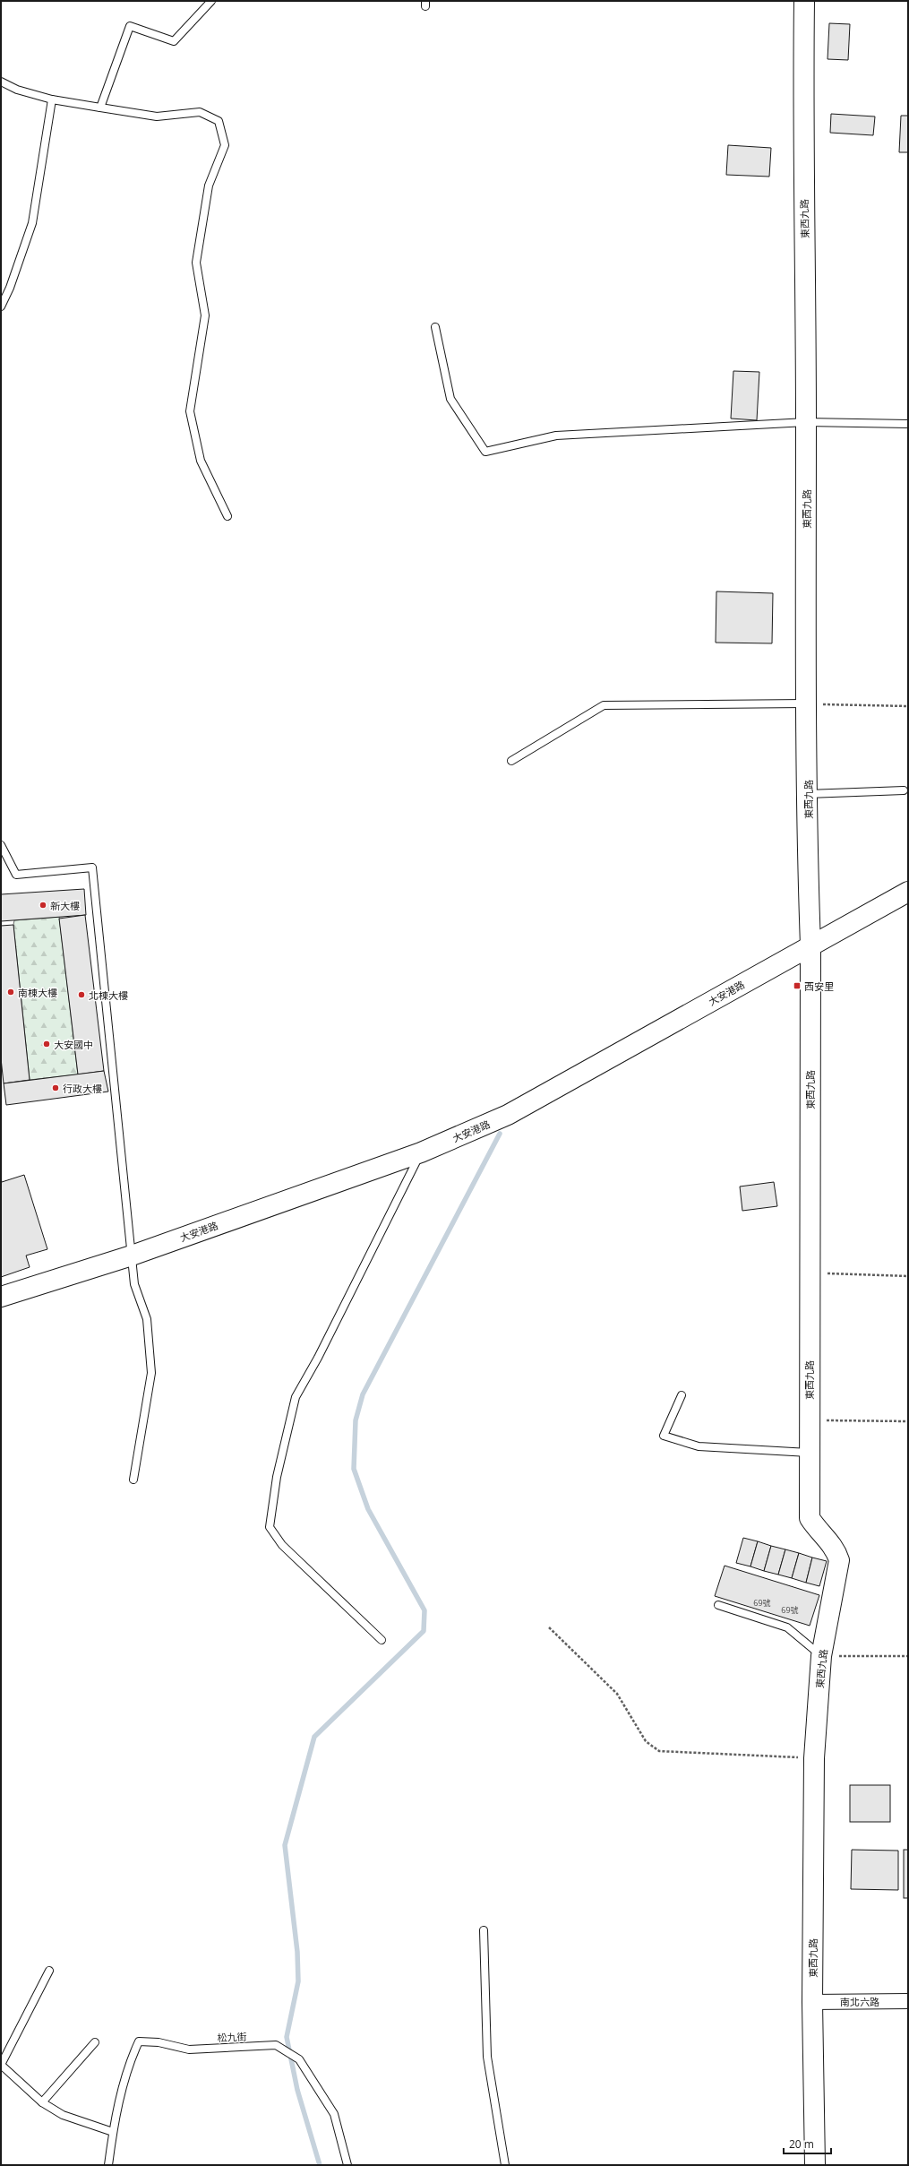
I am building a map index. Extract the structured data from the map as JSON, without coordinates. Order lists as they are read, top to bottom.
{
  "streets": {
    "street": ["東西九路", "大安港路", "南北六路"],
    "lane": ["松九街"]
  },
  "crossings": [
    ["東西九路", "大安港路"],
    ["東西九路", "南北六路"]
  ],
  "places": {
    "other": [
      "新大樓",
      "南棟大樓",
      "北棟大樓",
      "大安國中",
      "行政大樓"
    ],
    "transit": ["西安里"]
  },
  "house_numbers": ["69號", "69號"],
  "scale_bar": "20 m"
}
